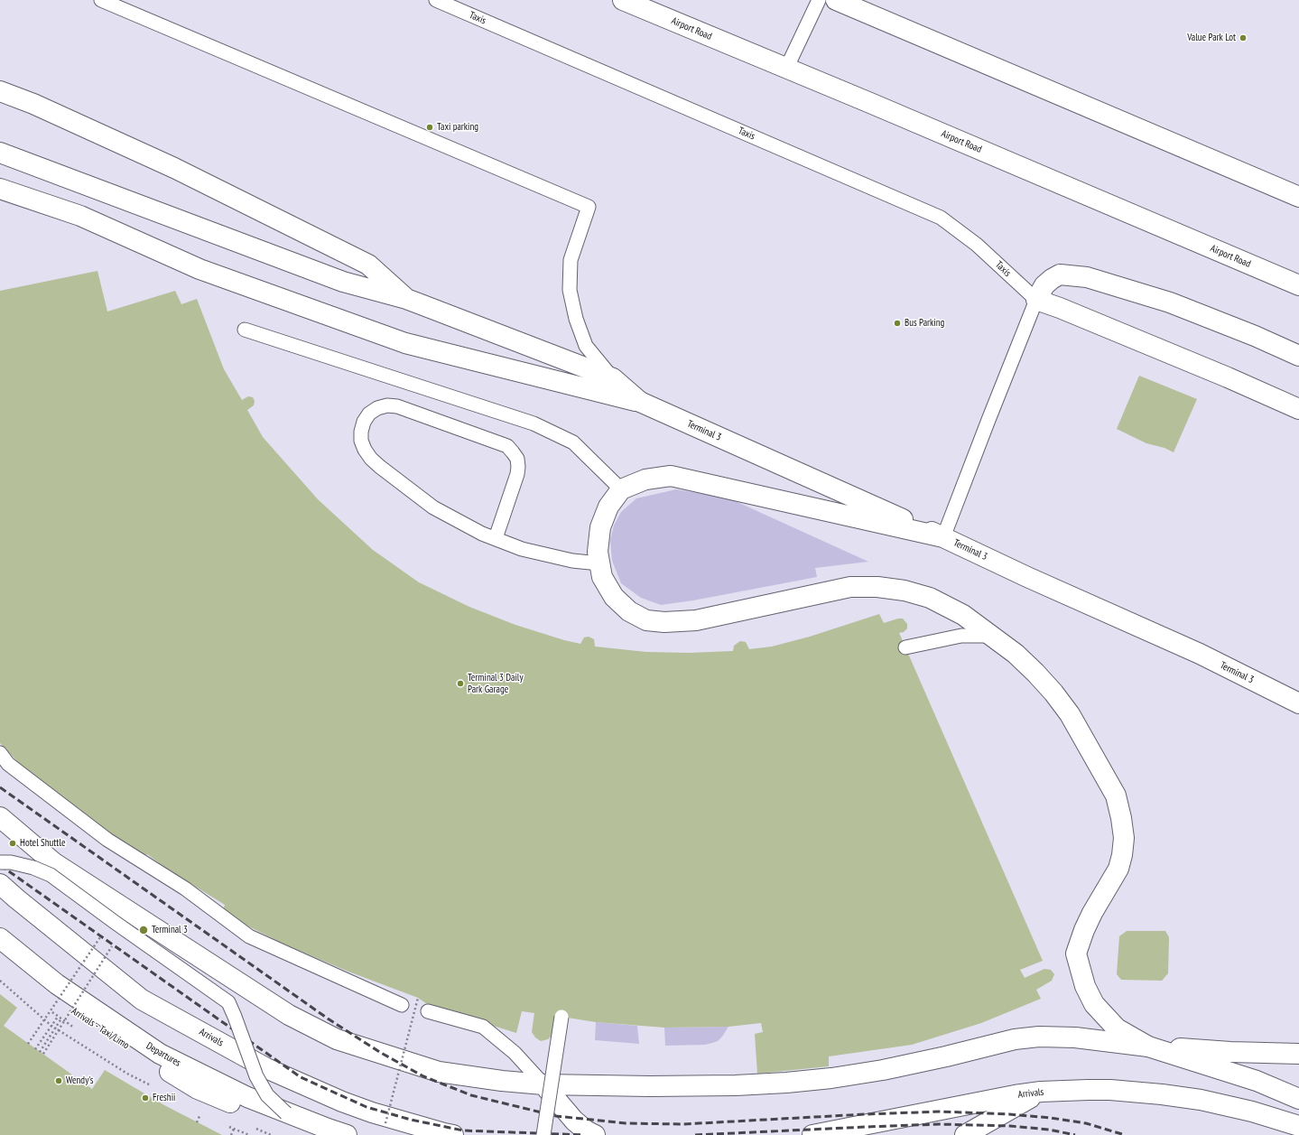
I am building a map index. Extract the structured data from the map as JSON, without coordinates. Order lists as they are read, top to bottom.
{
  "streets": {
    "street": [
      "Airport Road",
      "Terminal 3",
      "Arrivals - Taxi/Limo",
      "Arrivals",
      "Departures"
    ],
    "lane": ["Taxis"]
  },
  "crossings": [
    ["Arrivals - Taxi/Limo", "Departures"]
  ],
  "places": [
    "Value Park Lot",
    "Taxi parking",
    "Bus Parking",
    "Terminal 3 Daily Park Garage",
    "Hotel Shuttle",
    "Terminal 3",
    "Wendy's",
    "Freshii"
  ]
}
